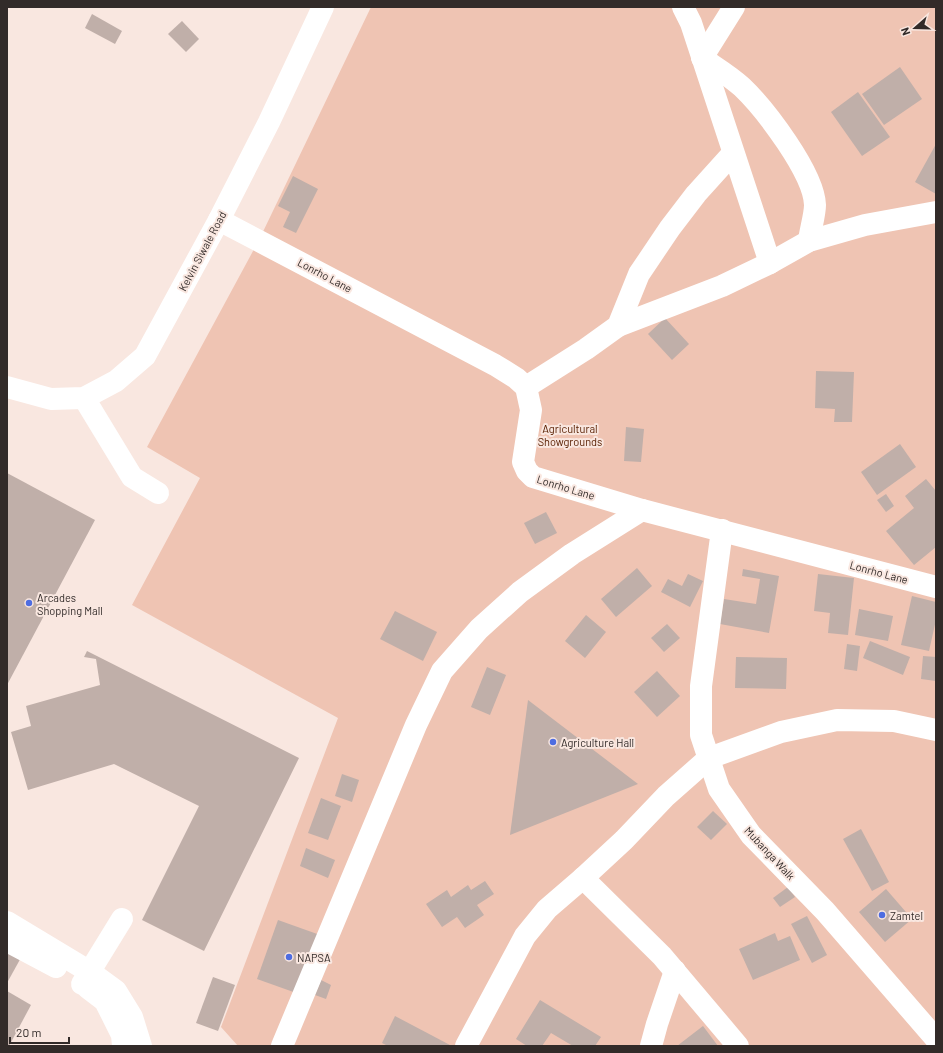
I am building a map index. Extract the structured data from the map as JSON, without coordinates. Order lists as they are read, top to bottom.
{
  "streets": {
    "street": ["Kelvin Siwale Road", "Lonrho Lane", "Mubanga Walk"]
  },
  "crossings": [
    ["Kelvin Siwale Road", "Lonrho Lane"],
    ["Lonrho Lane", "Mubanga Walk"]
  ],
  "parks": ["Agricultural Showgrounds"],
  "places": [
    "Arcades Shopping Mall",
    "Agriculture Hall",
    "Zamtel",
    "NAPSA"
  ],
  "scale_bar": "20 m",
  "north": "left"
}
